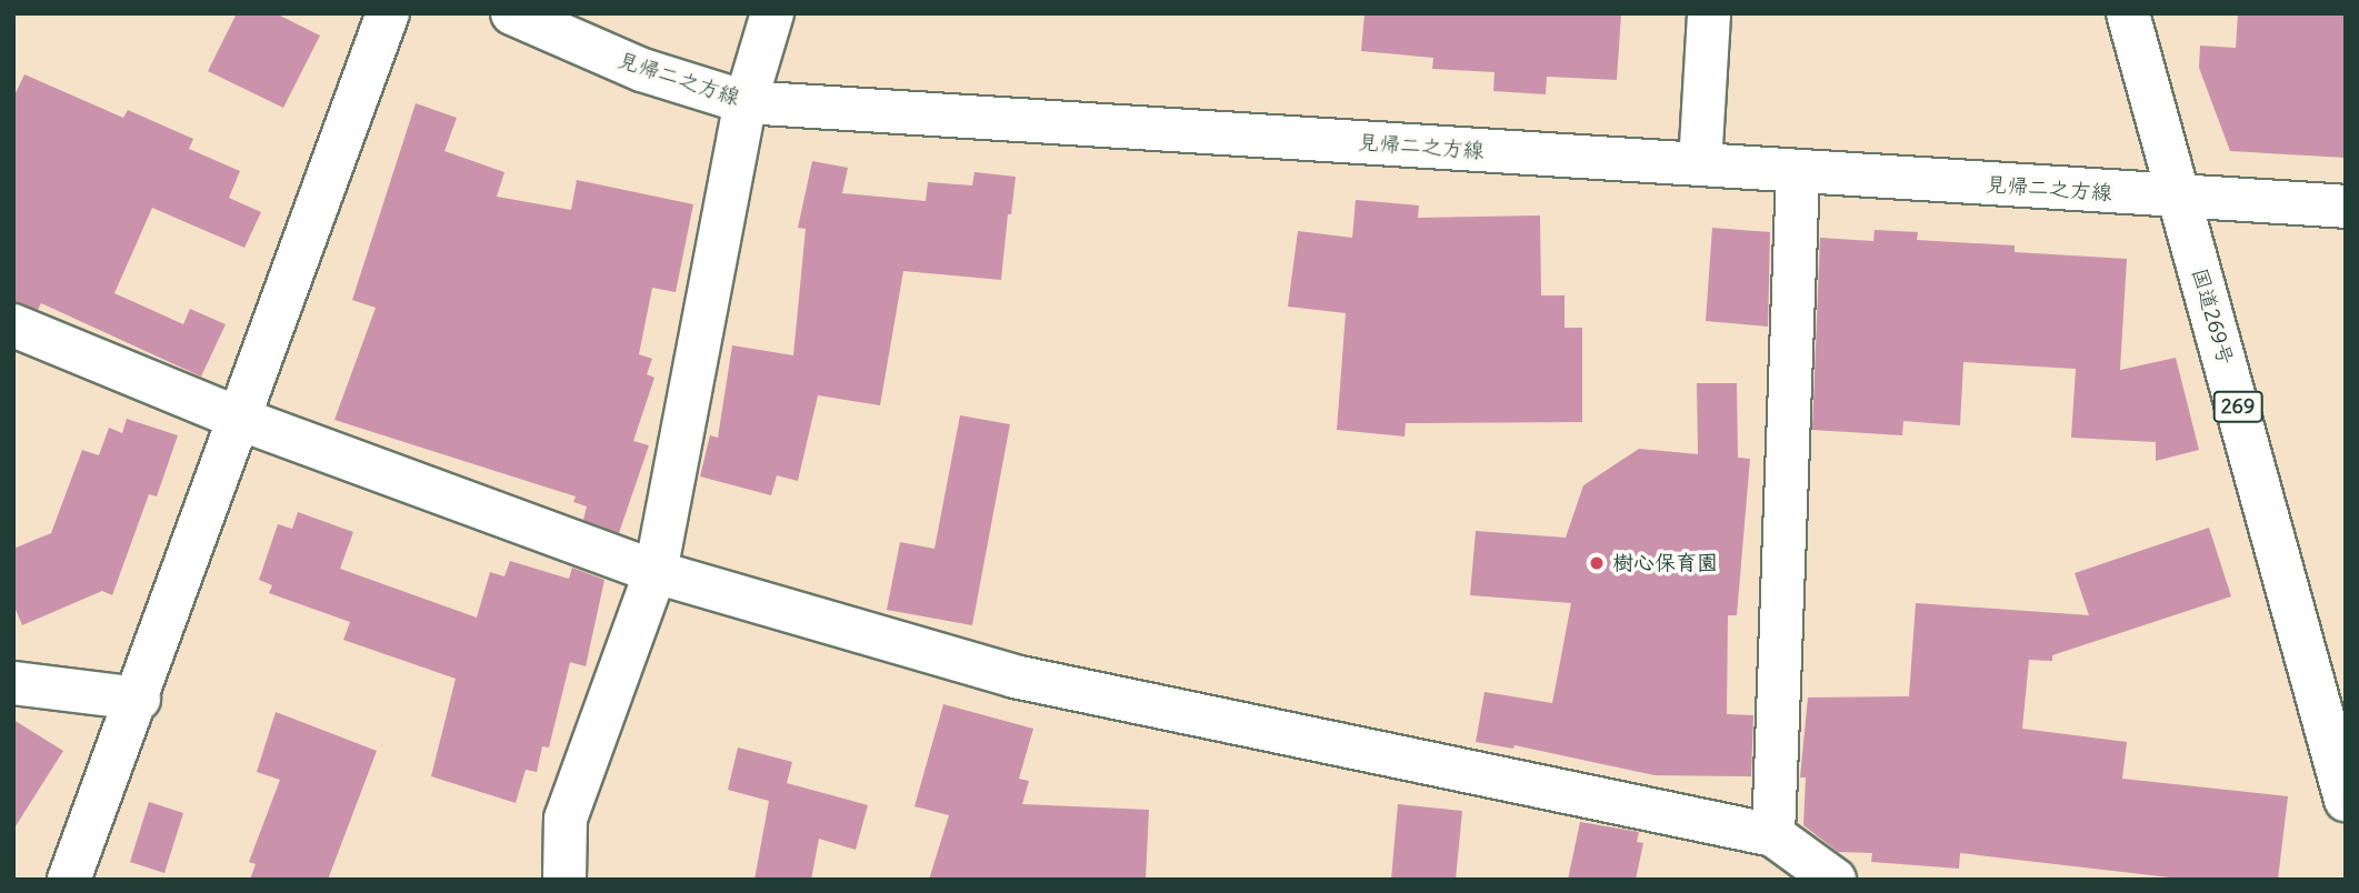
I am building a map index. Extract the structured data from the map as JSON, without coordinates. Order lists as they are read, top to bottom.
{
  "streets": {
    "main road": ["見帰二之方線", "国道269号", "269"]
  },
  "crossings": [
    ["見帰二之方線", "国道269号"]
  ],
  "places": ["樹心保育園"]
}
